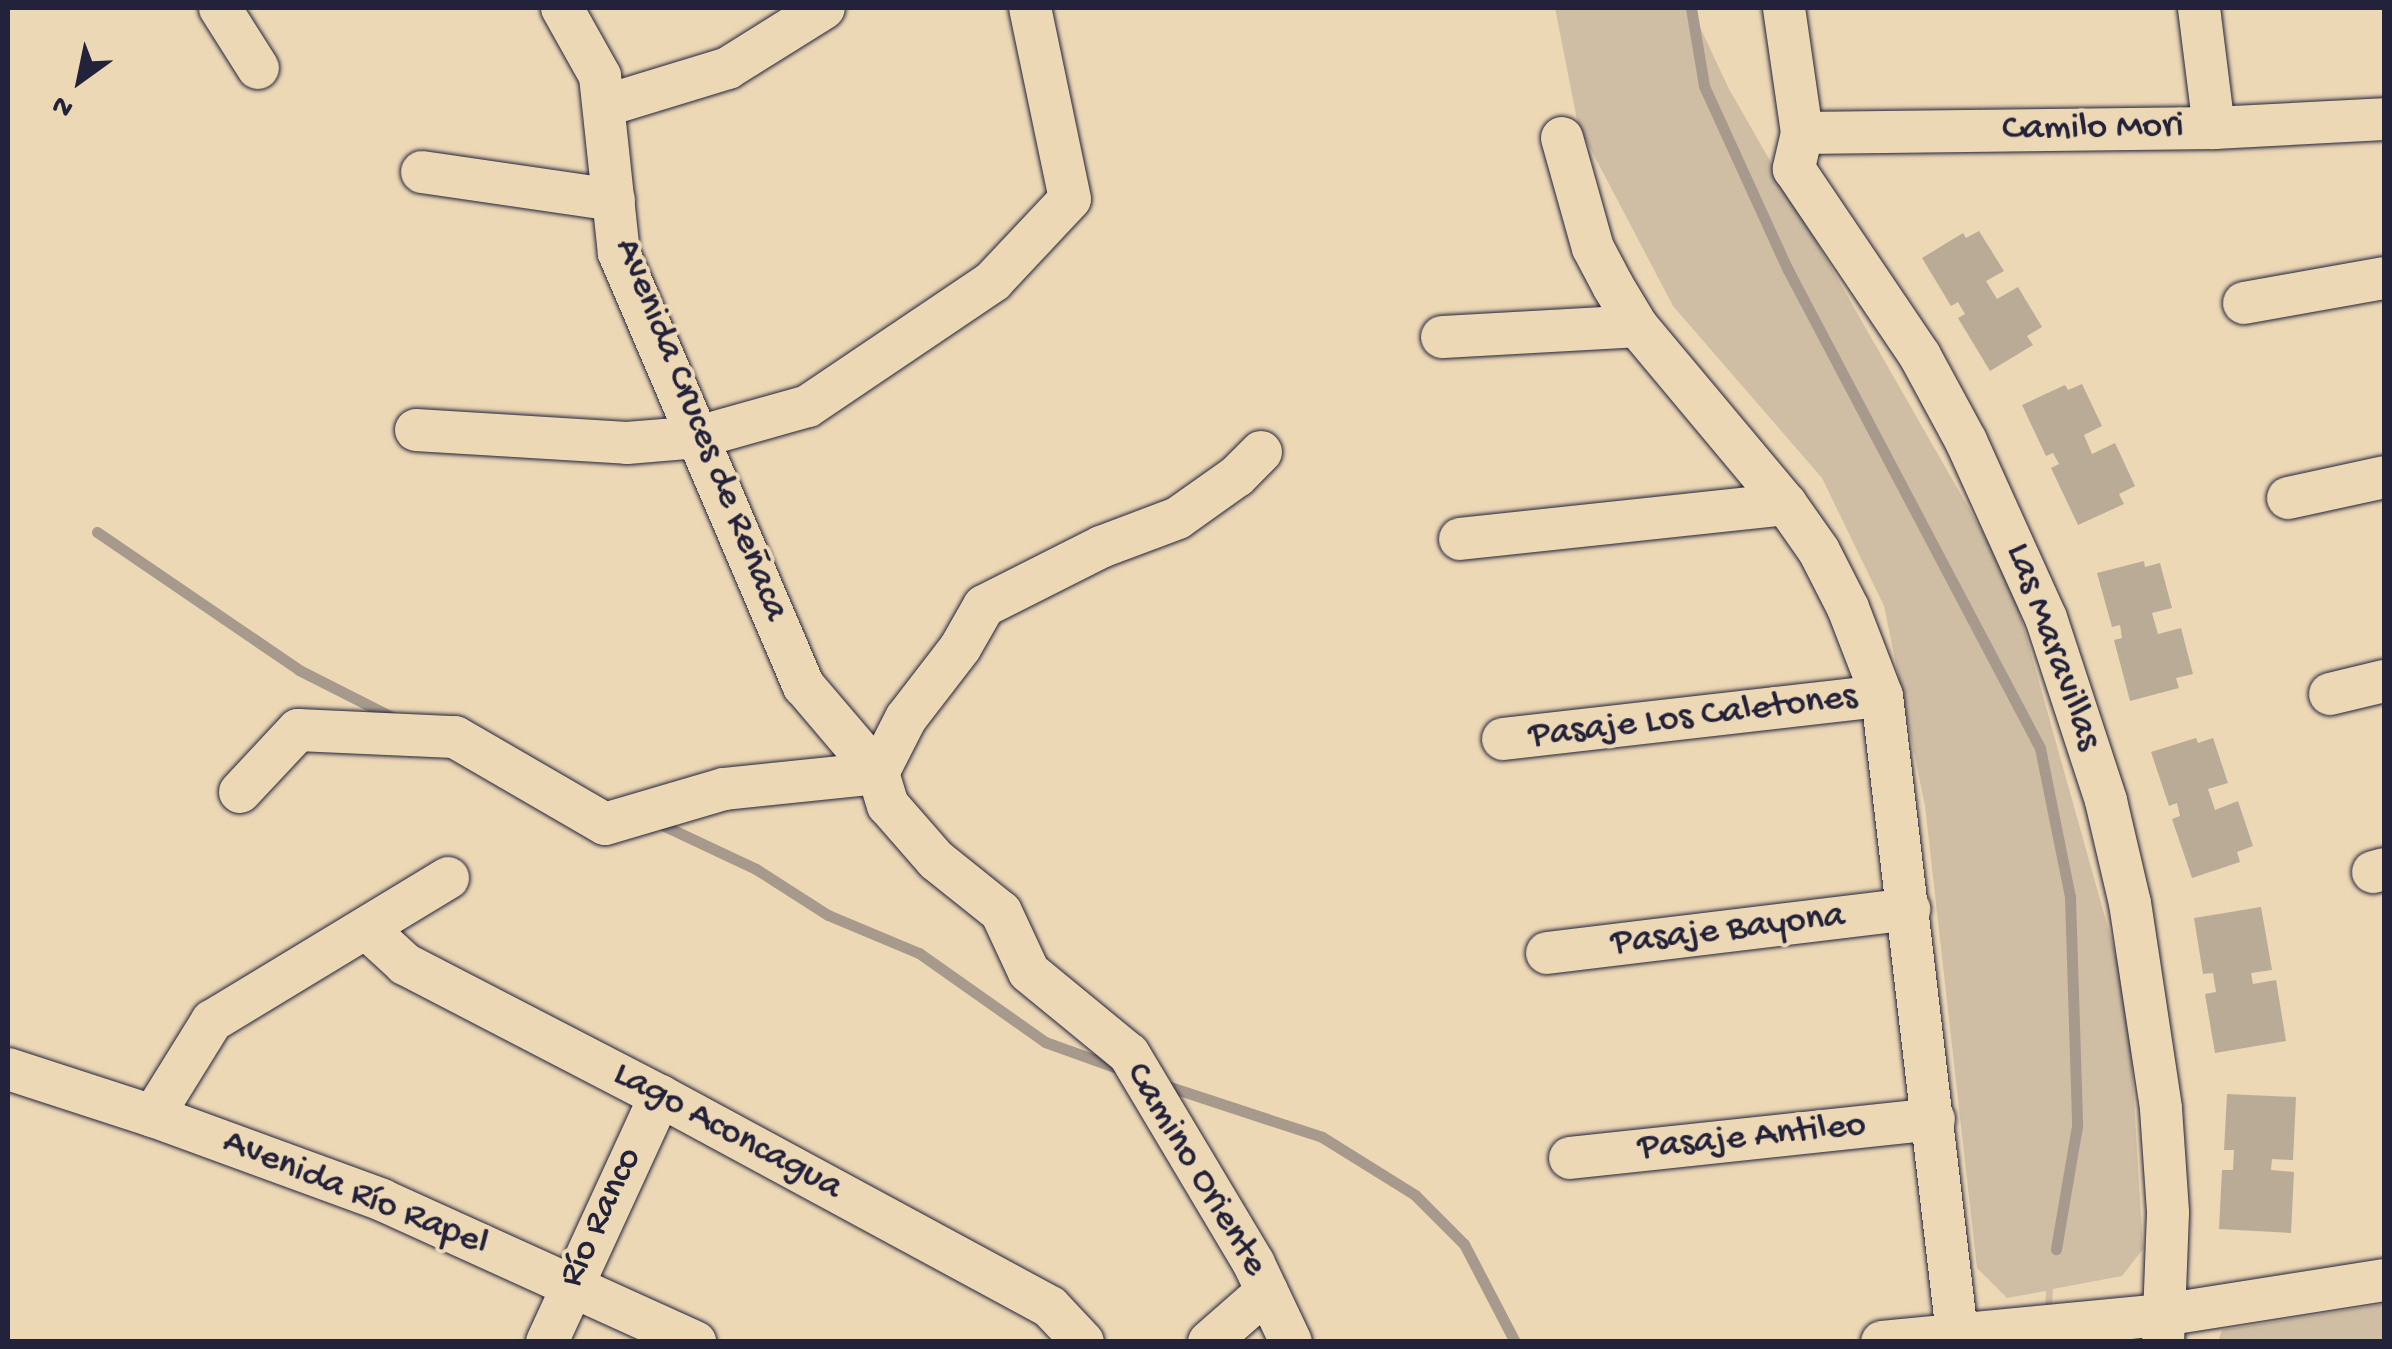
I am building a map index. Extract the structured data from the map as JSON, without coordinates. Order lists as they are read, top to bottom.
{
  "streets": {
    "street": [
      "Camilo Mori",
      "Avenida Cruces de Reñaca",
      "Las Maravillas",
      "Pasaje Los Caletones",
      "Pasaje Bayona",
      "Lago Aconcagua",
      "Pasaje Antileo",
      "Camino Oriente",
      "Avenida Río Rapel",
      "Río Ranco"
    ]
  },
  "crossings": [
    ["Camilo Mori", "Las Maravillas"],
    ["Avenida Cruces de Reñaca", "Camino Oriente"],
    ["Lago Aconcagua", "Río Ranco"],
    ["Avenida Río Rapel", "Río Ranco"]
  ],
  "north": "bottom left"
}
